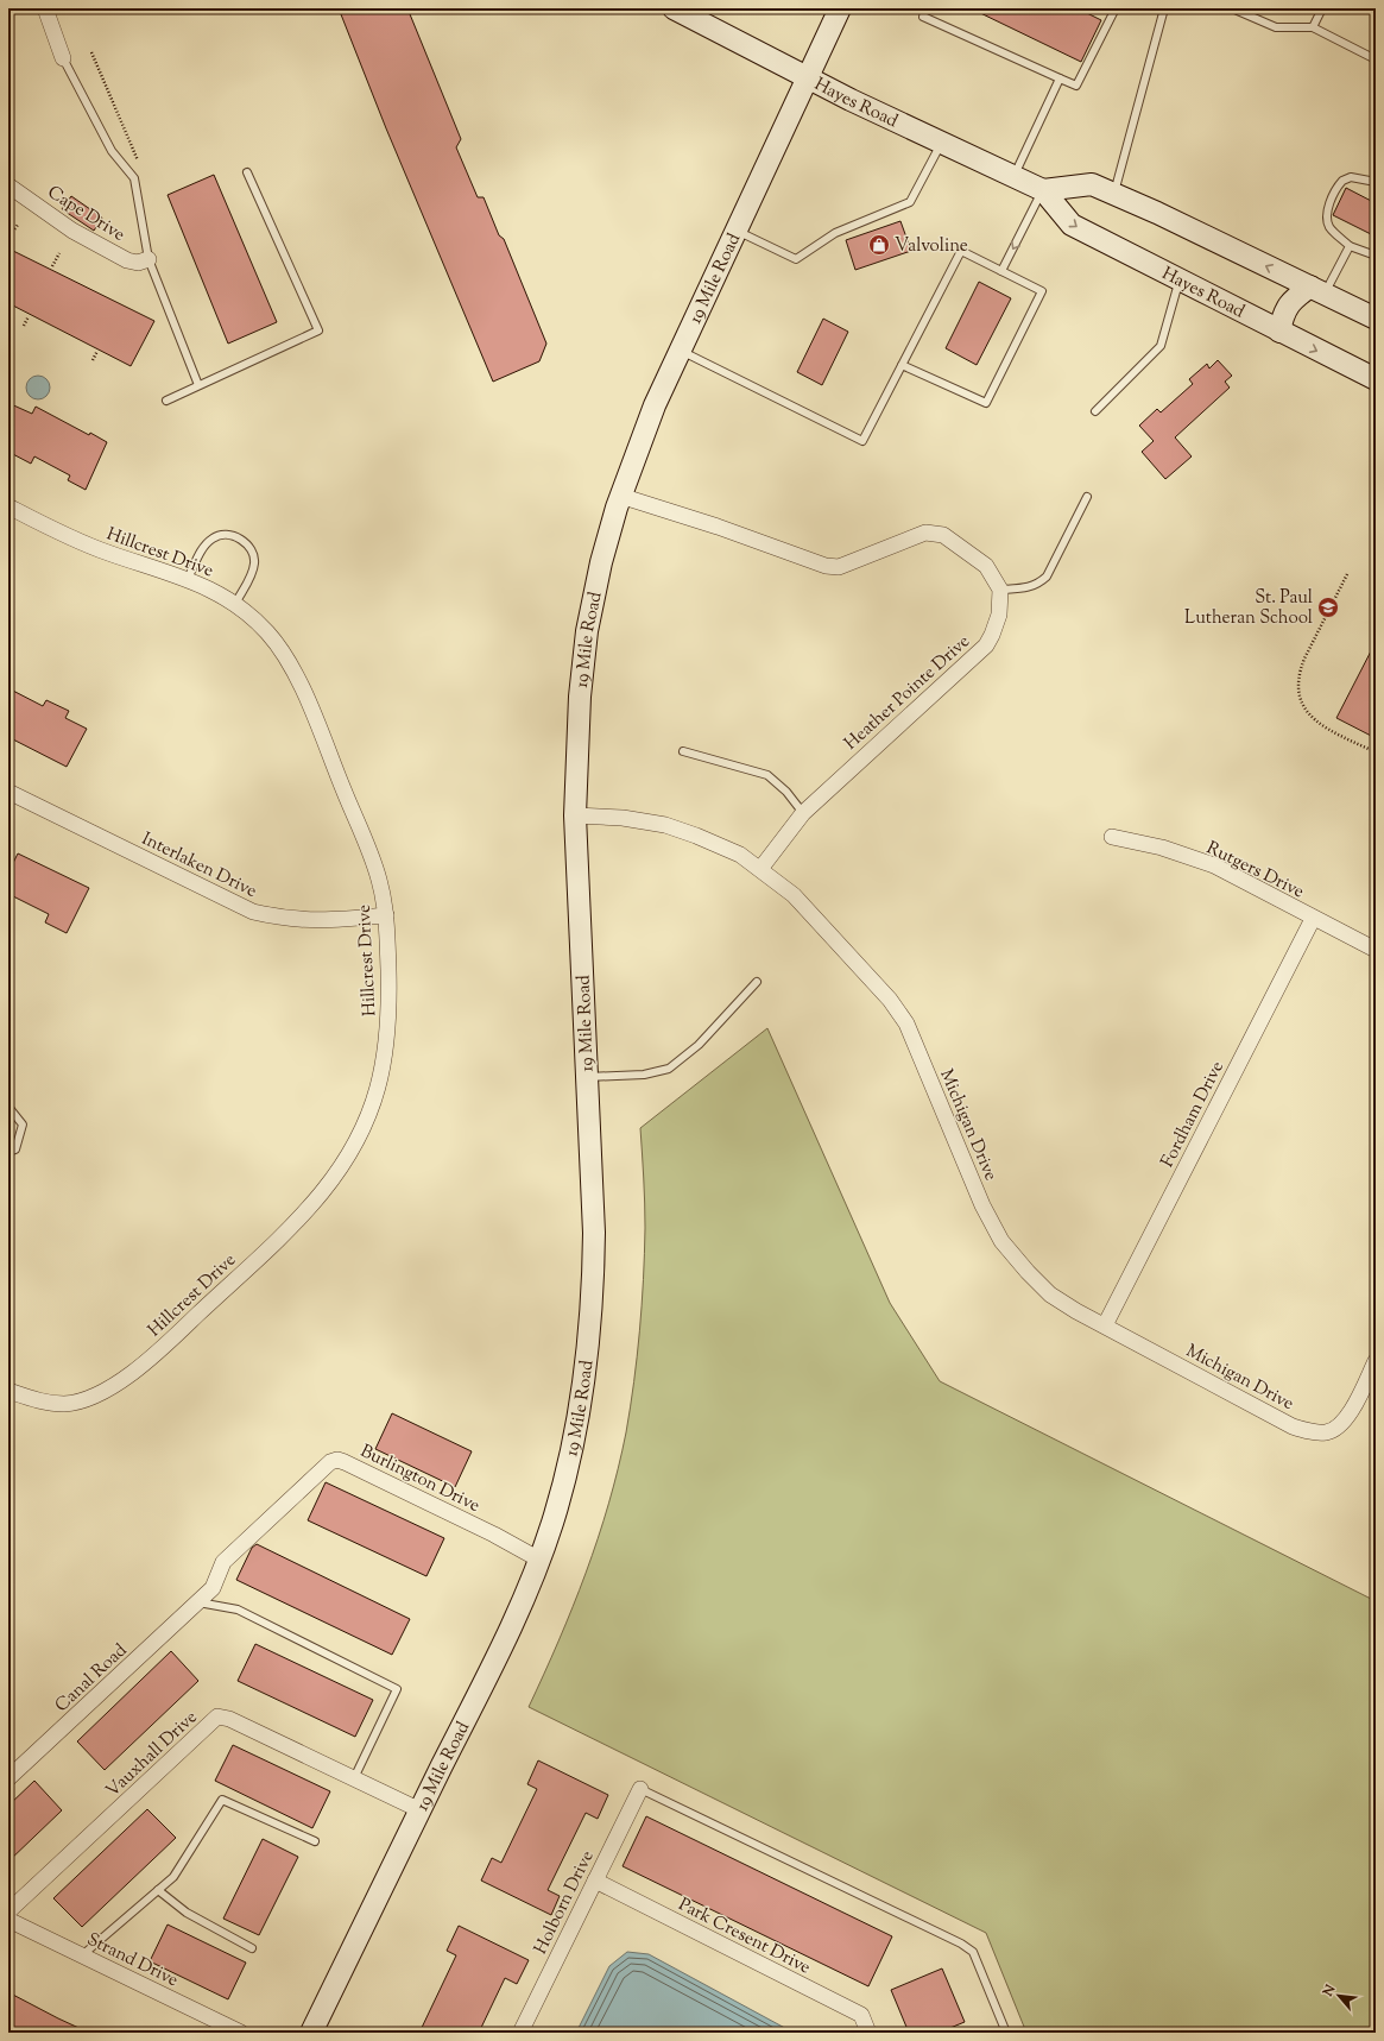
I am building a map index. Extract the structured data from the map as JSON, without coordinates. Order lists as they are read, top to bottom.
{
  "streets": {
    "street": [
      "Hayes Road",
      "Cape Drive",
      "19 Mile Road",
      "Hillcrest Drive",
      "Heather Pointe Drive",
      "Interlaken Drive",
      "Rutgers Drive",
      "Fordham Drive",
      "Michigan Drive",
      "Burlington Drive",
      "Canal Road",
      "Vauxhall Drive",
      "Holborn Drive",
      "Park Cresent Drive",
      "Strand Drive"
    ]
  },
  "crossings": [
    ["Hayes Road", "19 Mile Road"],
    ["19 Mile Road", "Michigan Drive"],
    ["19 Mile Road", "Burlington Drive"],
    ["19 Mile Road", "Vauxhall Drive"],
    ["Hillcrest Drive", "Interlaken Drive"],
    ["Heather Pointe Drive", "Michigan Drive"],
    ["Rutgers Drive", "Fordham Drive"],
    ["Fordham Drive", "Michigan Drive"],
    ["Burlington Drive", "Canal Road"],
    ["Holborn Drive", "Park Cresent Drive"]
  ],
  "places": {
    "shop": ["Valvoline"],
    "school or university": ["St. Paul Lutheran School"]
  },
  "north": "top left"
}
